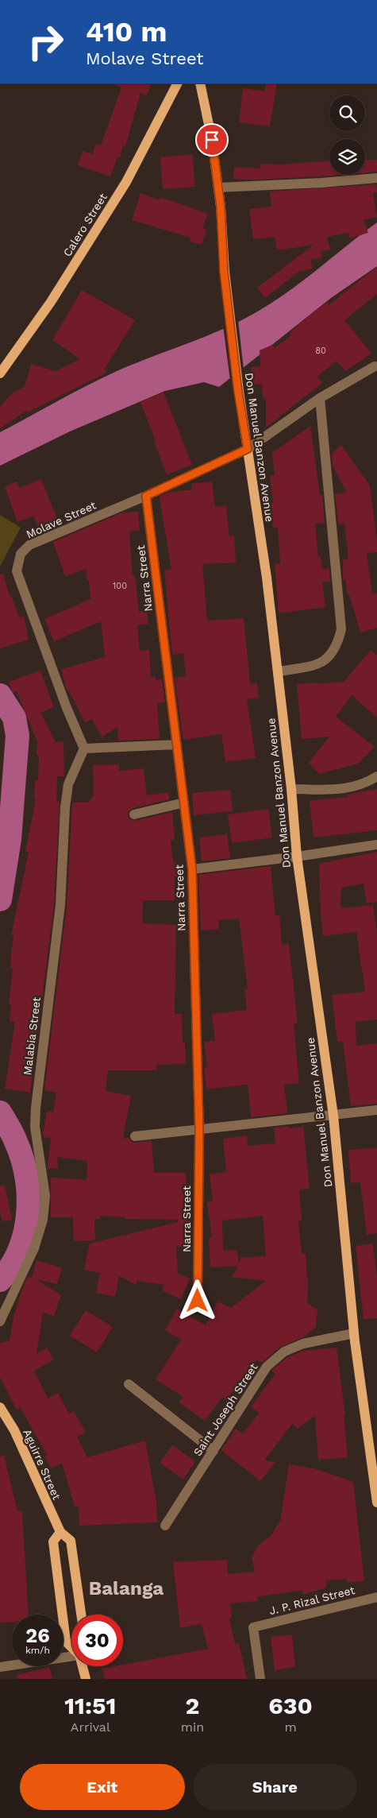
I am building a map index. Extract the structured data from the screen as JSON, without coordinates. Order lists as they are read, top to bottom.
{
  "streets": {
    "main road": ["Calero Street", "Don Manuel Banzon Avenue", "Aguirre Street"],
    "street": [
      "Molave Street",
      "Narra Street",
      "Malabia Street",
      "Saint Joseph Street",
      "J. P. Rizal Street"
    ]
  },
  "crossings": [
    ["Don Manuel Banzon Avenue", "Molave Street"],
    ["Don Manuel Banzon Avenue", "Saint Joseph Street"],
    ["Molave Street", "Narra Street"],
    ["Molave Street", "Malabia Street"]
  ],
  "districts": ["Balanga"],
  "house_numbers": ["80", "100"],
  "page": {
    "turn": ["410 m", "Molave Street"],
    "speed": "26 km/h",
    "limit": "30",
    "eta": [
      "11:51",
      "Arrival",
      "2",
      "min",
      "630",
      "m"
    ],
    "buttons": ["Exit", "Share"]
  }
}
